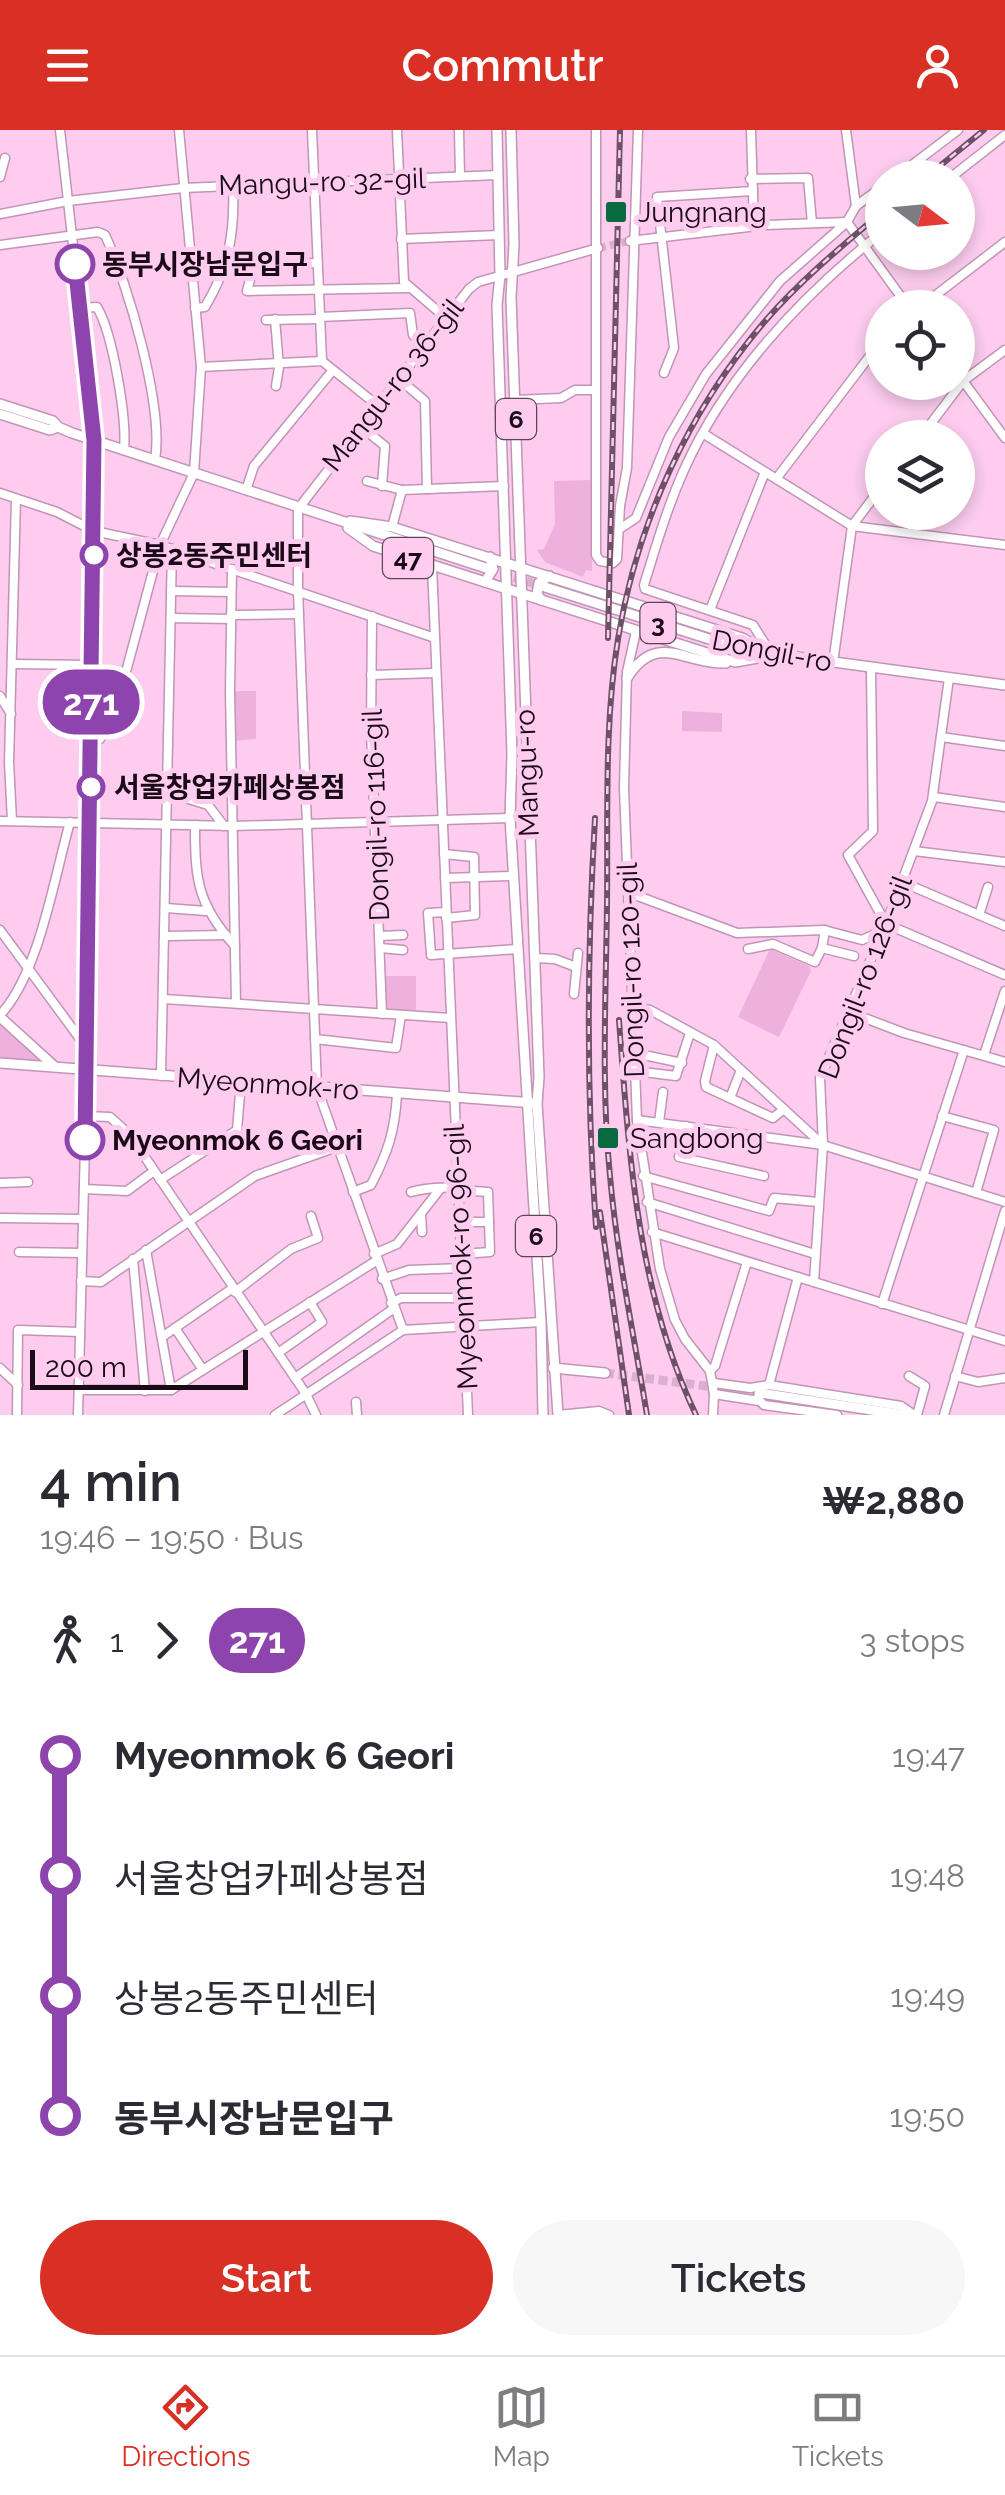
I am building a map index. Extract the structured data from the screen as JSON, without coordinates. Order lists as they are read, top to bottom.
{
  "streets": {
    "main road": [
      "6",
      "47",
      "3",
      "Dongil-ro",
      "Mangu-ro",
      "Myeonmok-ro"
    ],
    "street": [
      "Mangu-ro 32-gil",
      "Mangu-ro 36-gil",
      "Dongil-ro 116-gil",
      "Dongil-ro 120-gil",
      "Dongil-ro 126-gil",
      "Myeonmok-ro 96-gil"
    ]
  },
  "crossings": [
    ["Mangu-ro 32-gil", "6"],
    ["Mangu-ro 36-gil", "6"],
    ["6", "Mangu-ro"],
    ["47", "Mangu-ro"],
    ["47", "Myeonmok-ro 96-gil"],
    ["Dongil-ro", "Dongil-ro 126-gil"],
    ["Mangu-ro", "Myeonmok-ro"],
    ["Myeonmok-ro", "Myeonmok-ro 96-gil"]
  ],
  "places": {
    "transit": ["Jungnang", "Sangbong"],
    "other": [
      "동부시장남문입구",
      "상봉2동주민센터",
      "서울창업카페상봉점",
      "Myeonmok 6 Geori"
    ]
  },
  "lines": ["bus line 271"],
  "scale_bar": "200 m",
  "north": "right",
  "page": {
    "header": "Commutr",
    "on_map": "271",
    "scale": "200 m",
    "heading": ["4 min", "19:46 – 19:50 · Bus", "₩2,880"],
    "legs": ["1", "271", "3 stops"],
    "list": [
      {
        "name": "Myeonmok 6 Geori",
        "value": "19:47"
      },
      {
        "name": "서울창업카페상봉점",
        "value": "19:48"
      },
      {
        "name": "상봉2동주민센터",
        "value": "19:49"
      },
      {
        "name": "동부시장남문입구",
        "value": "19:50"
      }
    ],
    "buttons": ["Start", "Tickets"],
    "tabs": ["Directions", "Map", "Tickets"]
  }
}
